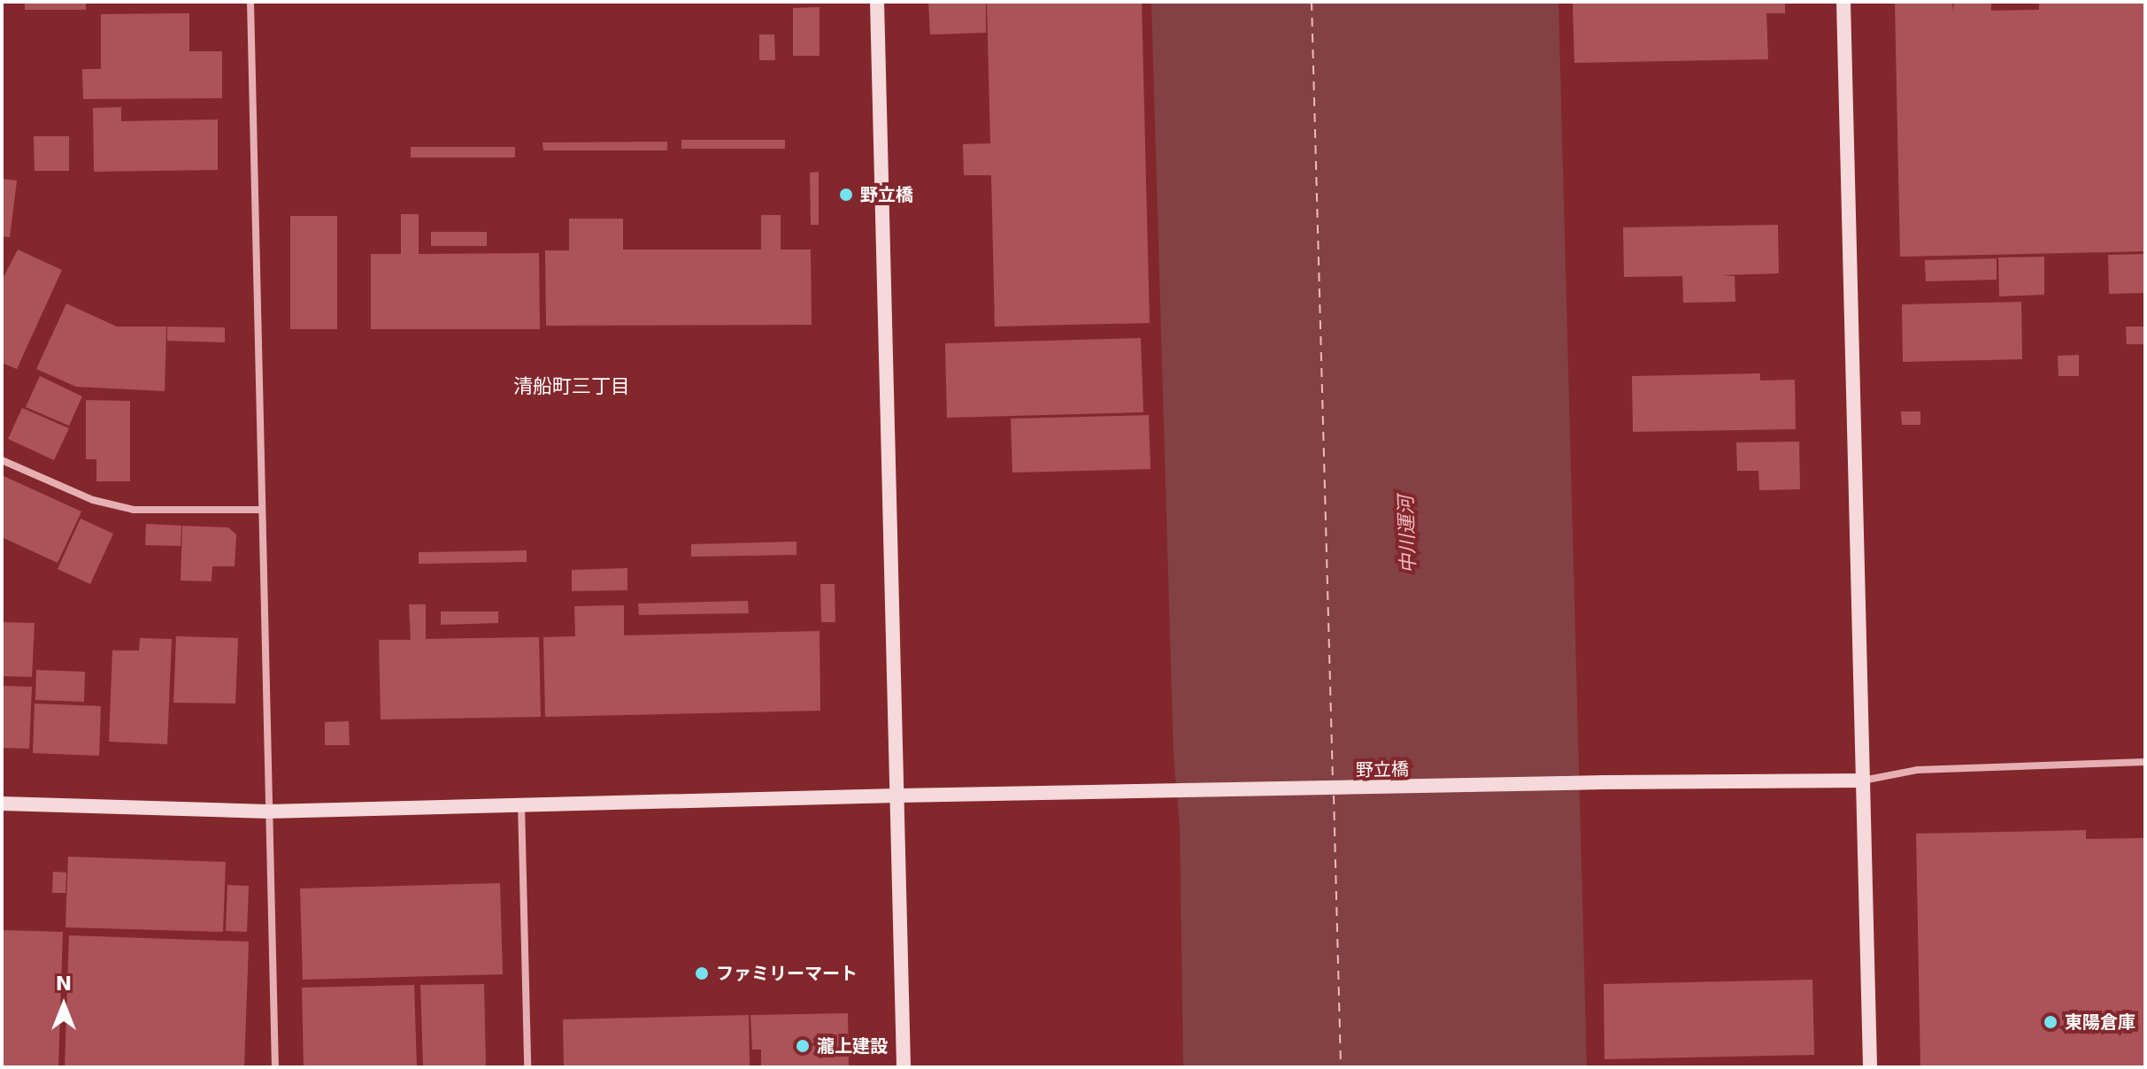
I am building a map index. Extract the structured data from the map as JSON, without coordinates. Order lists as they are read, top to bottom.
{
  "streets": {
    "street": ["野立橋"]
  },
  "districts": ["清船町三丁目"],
  "water": ["中川運河"],
  "places": [
    "野立橋",
    "ファミリーマート",
    "東陽倉庫",
    "瀧上建設"
  ],
  "north": "top"
}
